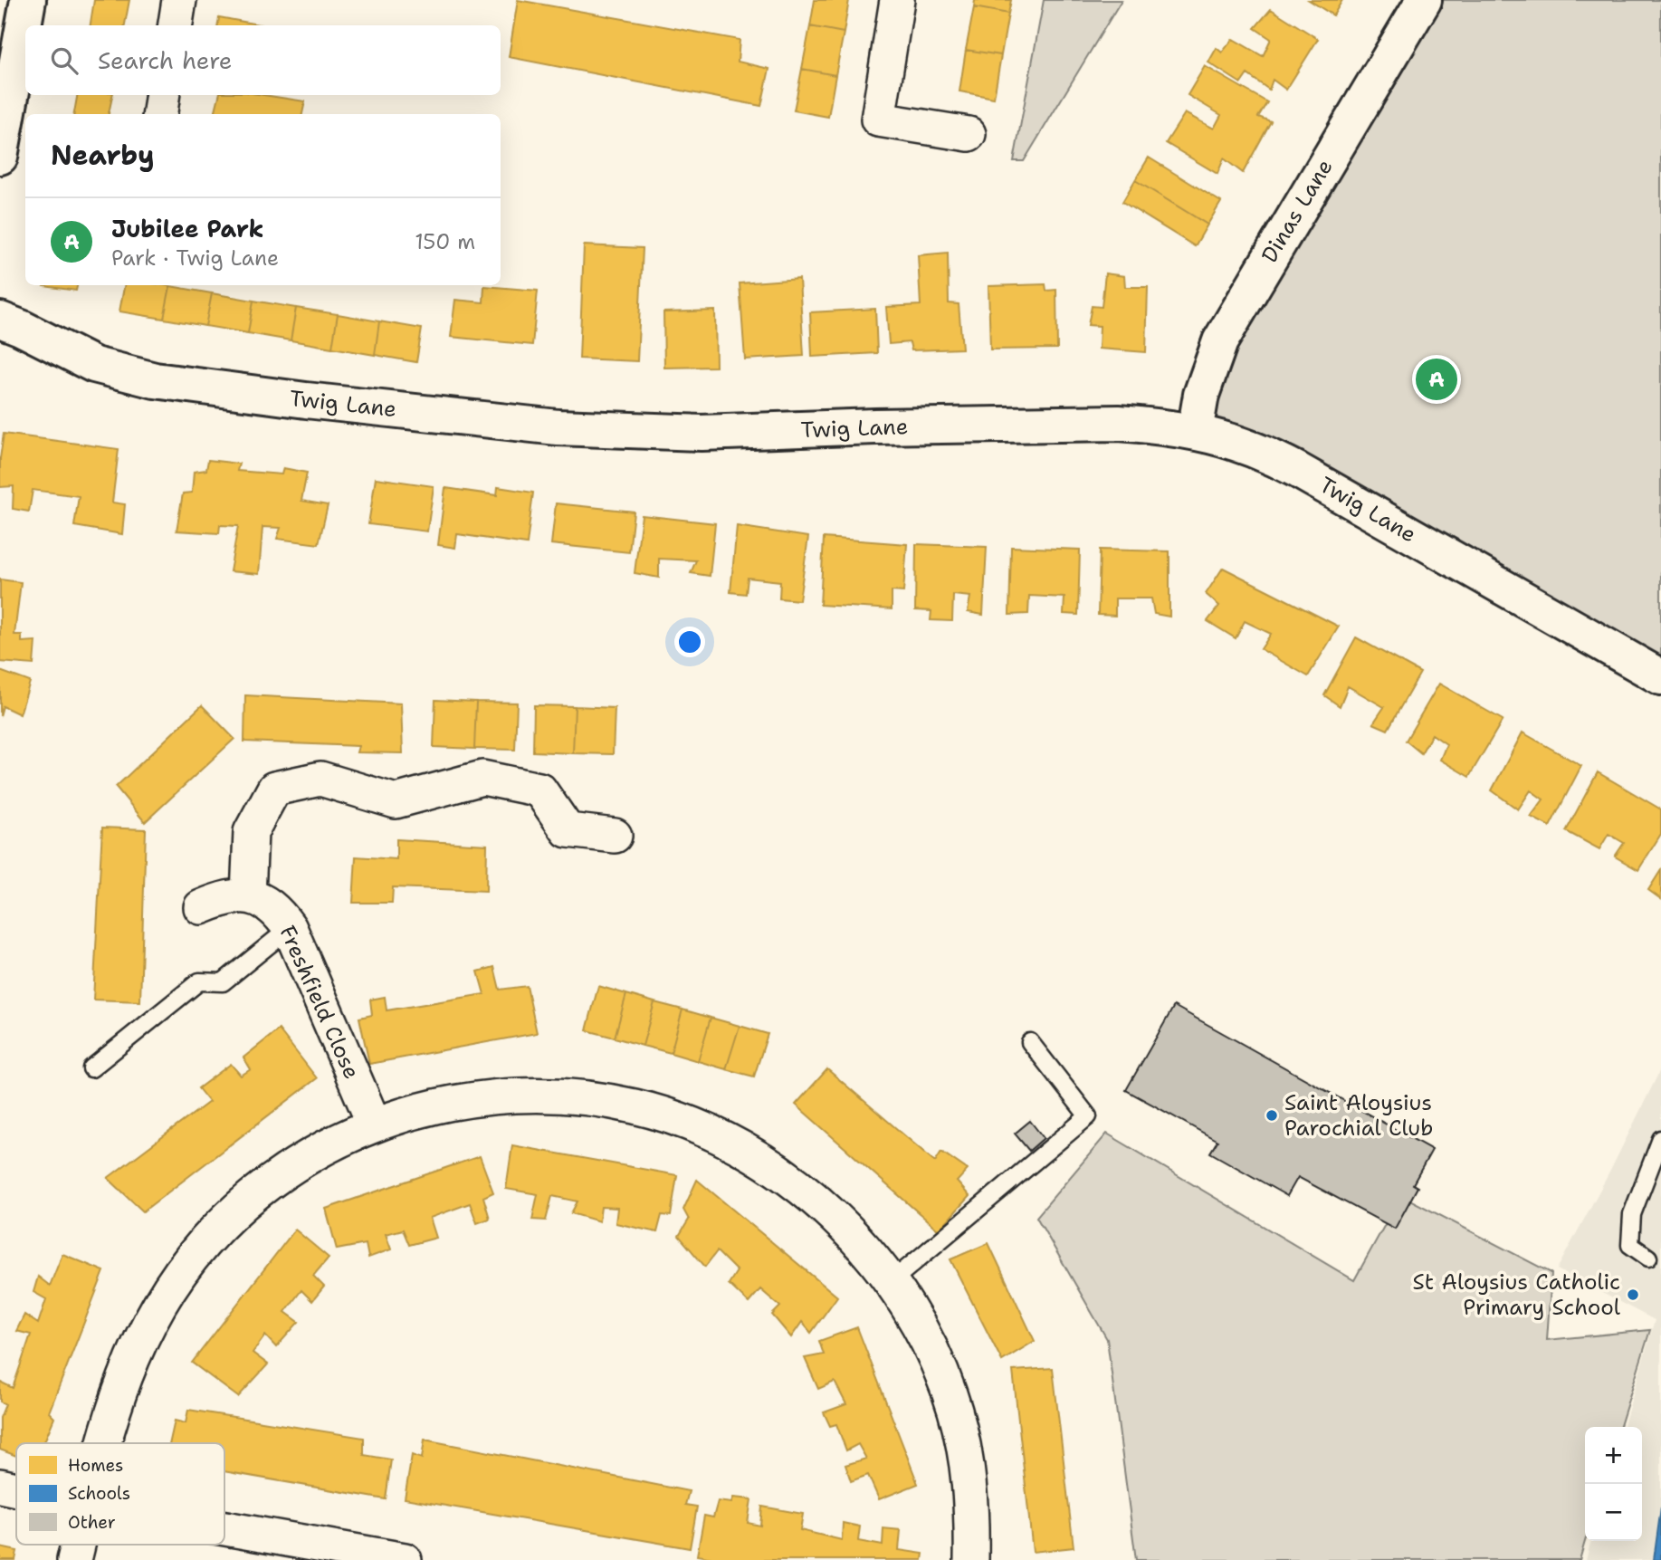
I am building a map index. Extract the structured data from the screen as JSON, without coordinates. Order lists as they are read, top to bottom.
{
  "streets": {
    "street": ["Dinas Lane", "Twig Lane", "Freshfield Close"]
  },
  "crossings": [
    ["Dinas Lane", "Twig Lane"]
  ],
  "places": ["Saint Aloysius Parochial Club", "St Aloysius Catholic Primary School"],
  "legend": ["Homes", "Schools", "Other"],
  "page": {
    "search": "Search here",
    "heading": "Nearby",
    "list": [
      {
        "mark": "A",
        "name": "Jubilee Park",
        "note": "Park · Twig Lane",
        "value": "150 m"
      }
    ],
    "pins": "A",
    "map_buttons": ["+", "−"]
  }
}
